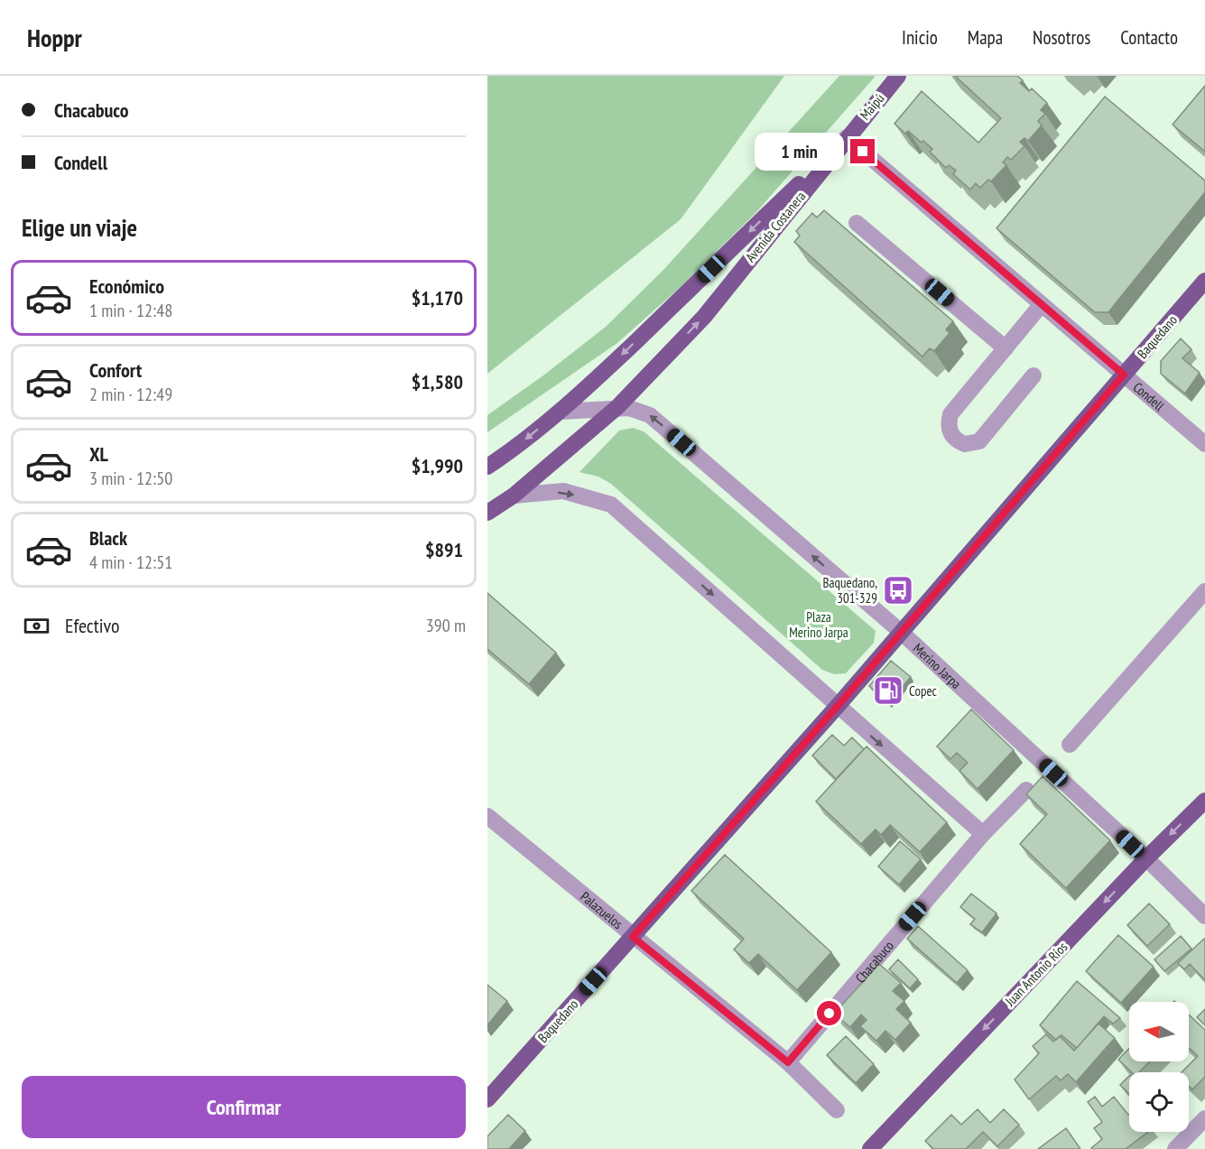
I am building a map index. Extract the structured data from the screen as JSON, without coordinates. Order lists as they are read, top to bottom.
{
  "streets": {
    "main road": [
      "Maipú",
      "Avenida Costanera",
      "Baquedano",
      "Juan Antonio Ríos"
    ],
    "street": [
      "Condell",
      "Merino Jarpa",
      "Palazuelos",
      "Chacabuco"
    ]
  },
  "crossings": [
    ["Maipú", "Avenida Costanera"],
    ["Maipú", "Condell"],
    ["Avenida Costanera", "Condell"],
    ["Avenida Costanera", "Merino Jarpa"],
    ["Baquedano", "Condell"],
    ["Baquedano", "Merino Jarpa"],
    ["Baquedano", "Palazuelos"],
    ["Merino Jarpa", "Juan Antonio Ríos"],
    ["Palazuelos", "Chacabuco"]
  ],
  "one_way": ["Juan Antonio Ríos"],
  "parks": ["Plaza Merino Jarpa"],
  "places": {
    "bus stop": ["Baquedano, 301-329"],
    "fuel station": ["Copec"]
  },
  "north": "left",
  "page": {
    "header": "Hoppr",
    "nav": [
      "Inicio",
      "Mapa",
      "Nosotros",
      "Contacto"
    ],
    "banner": ["Chacabuco", "Condell"],
    "bubble": "1 min",
    "heading": "Elige un viaje",
    "list": [
      {
        "name": "Económico",
        "note": "1 min · 12:48",
        "value": "$1,170"
      },
      {
        "name": "Confort",
        "note": "2 min · 12:49",
        "value": "$1,580"
      },
      {
        "name": "XL",
        "note": "3 min · 12:50",
        "value": "$1,990"
      },
      {
        "name": "Black",
        "note": "4 min · 12:51",
        "value": "$891"
      }
    ],
    "pay": ["Efectivo", "390 m"],
    "buttons": "Confirmar"
  }
}
